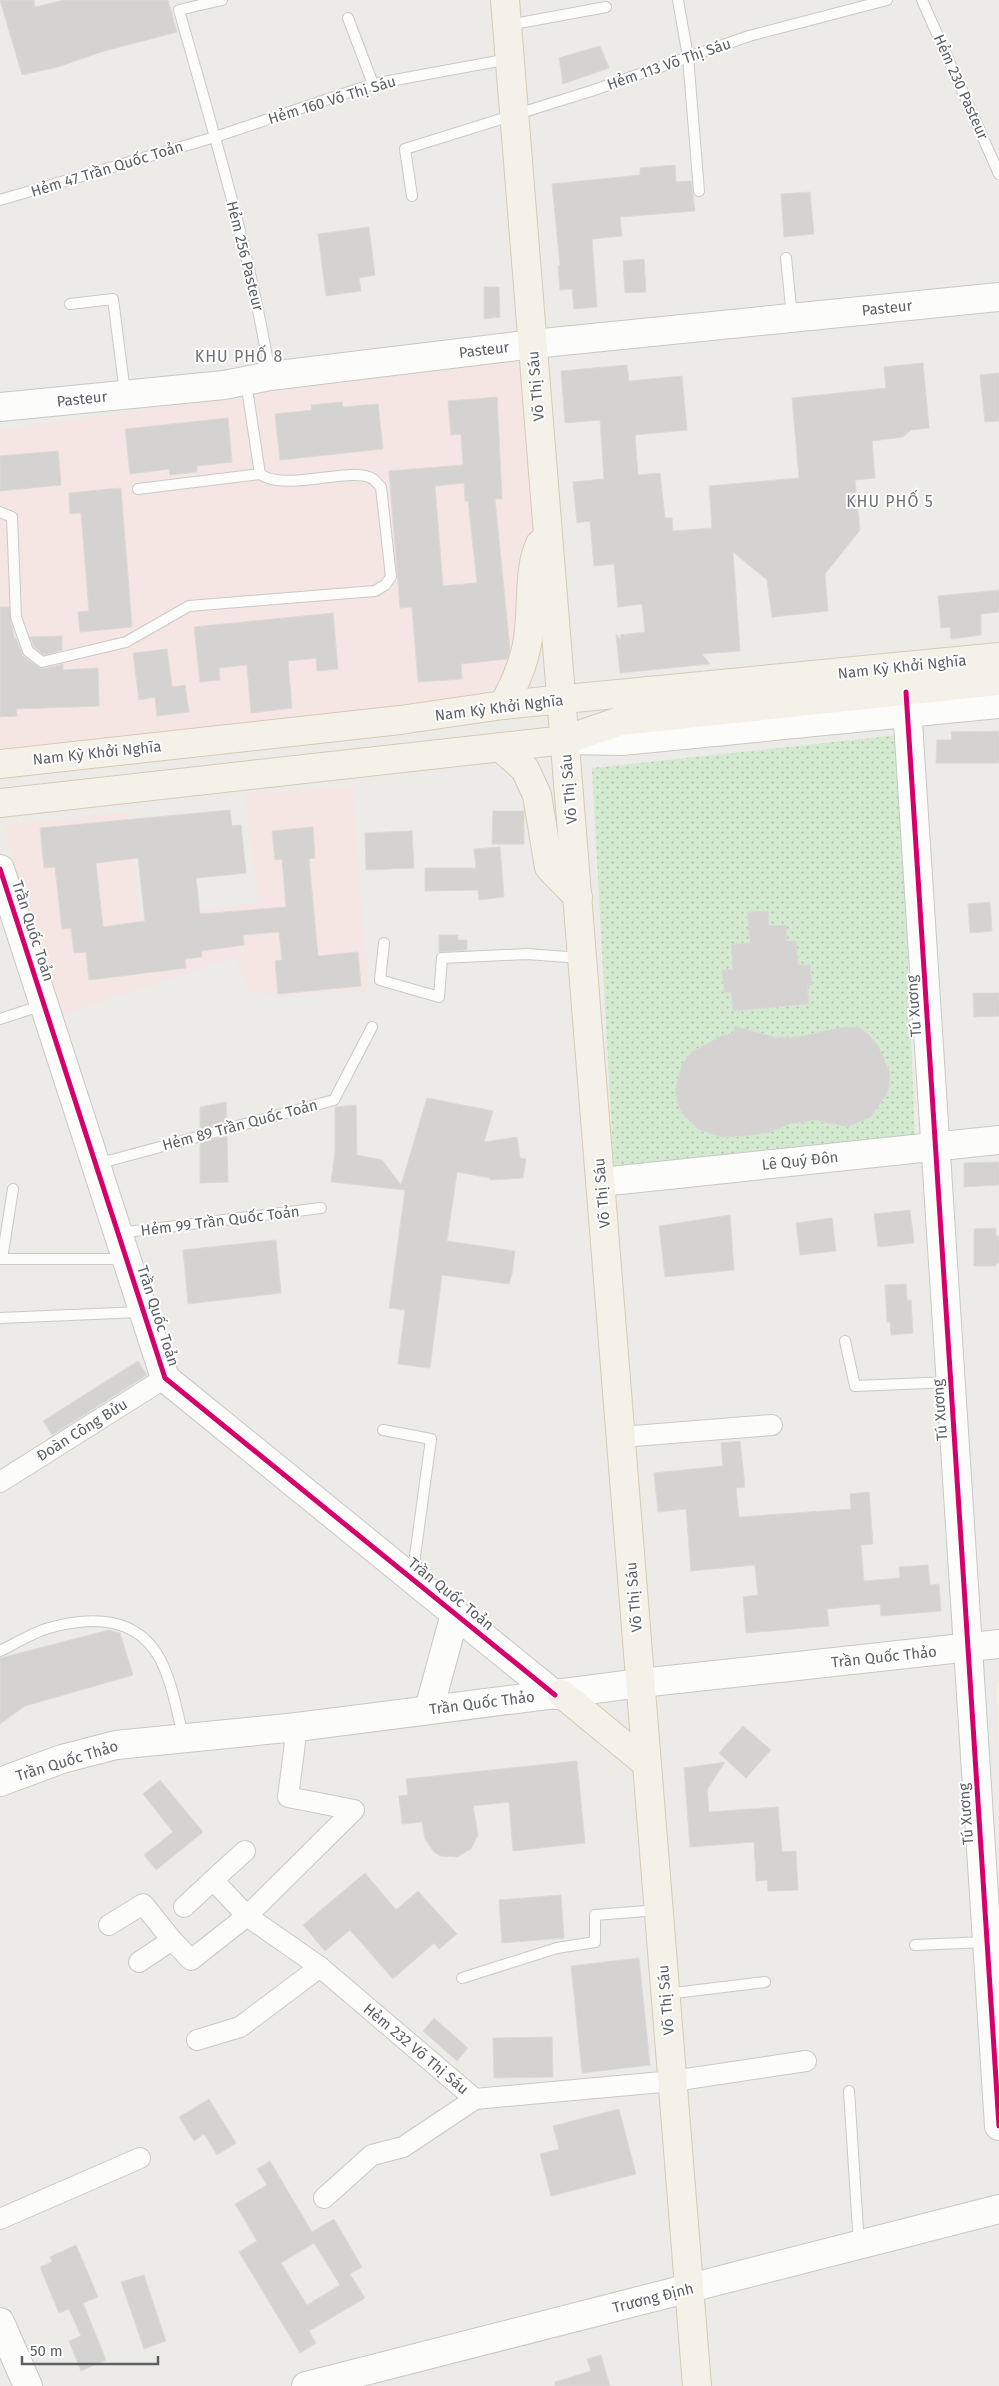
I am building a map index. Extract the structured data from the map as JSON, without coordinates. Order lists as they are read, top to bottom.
{
  "streets": {
    "main road": ["Võ Thị Sáu", "Nam Kỳ Khởi Nghĩa"],
    "street": [
      "Pasteur",
      "Trần Quốc Toản",
      "Tú Xương",
      "Lê Quý Đôn",
      "Đoàn Công Bửu",
      "Trần Quốc Thảo",
      "Hẻm 232 Võ Thị Sáu",
      "Trương Định"
    ],
    "lane": [
      "Hẻm 113 Võ Thị Sáu",
      "Hẻm 230 Pasteur",
      "Hẻm 160 Võ Thị Sáu",
      "Hẻm 47 Trần Quốc Toản",
      "Hẻm 256 Pasteur",
      "Hẻm 89 Trần Quốc Toản",
      "Hẻm 99 Trần Quốc Toản"
    ]
  },
  "crossings": [
    ["Hẻm 113 Võ Thị Sáu", "Võ Thị Sáu"],
    ["Hẻm 160 Võ Thị Sáu", "Hẻm 47 Trần Quốc Toản"],
    ["Hẻm 160 Võ Thị Sáu", "Hẻm 256 Pasteur"],
    ["Hẻm 160 Võ Thị Sáu", "Võ Thị Sáu"],
    ["Hẻm 47 Trần Quốc Toản", "Hẻm 256 Pasteur"],
    ["Hẻm 256 Pasteur", "Pasteur"],
    ["Pasteur", "Võ Thị Sáu"],
    ["Võ Thị Sáu", "Nam Kỳ Khởi Nghĩa"],
    ["Võ Thị Sáu", "Lê Quý Đôn"],
    ["Võ Thị Sáu", "Trần Quốc Thảo"],
    ["Võ Thị Sáu", "Hẻm 232 Võ Thị Sáu"],
    ["Võ Thị Sáu", "Trương Định"],
    ["Nam Kỳ Khởi Nghĩa", "Tú Xương"],
    ["Trần Quốc Toản", "Hẻm 89 Trần Quốc Toản"],
    ["Trần Quốc Toản", "Hẻm 99 Trần Quốc Toản"],
    ["Trần Quốc Toản", "Đoàn Công Bửu"],
    ["Trần Quốc Toản", "Trần Quốc Thảo"],
    ["Tú Xương", "Lê Quý Đôn"],
    ["Tú Xương", "Trần Quốc Thảo"]
  ],
  "districts": ["KHU PHỐ 8", "KHU PHỐ 5"],
  "scale_bar": "50 m"
}
